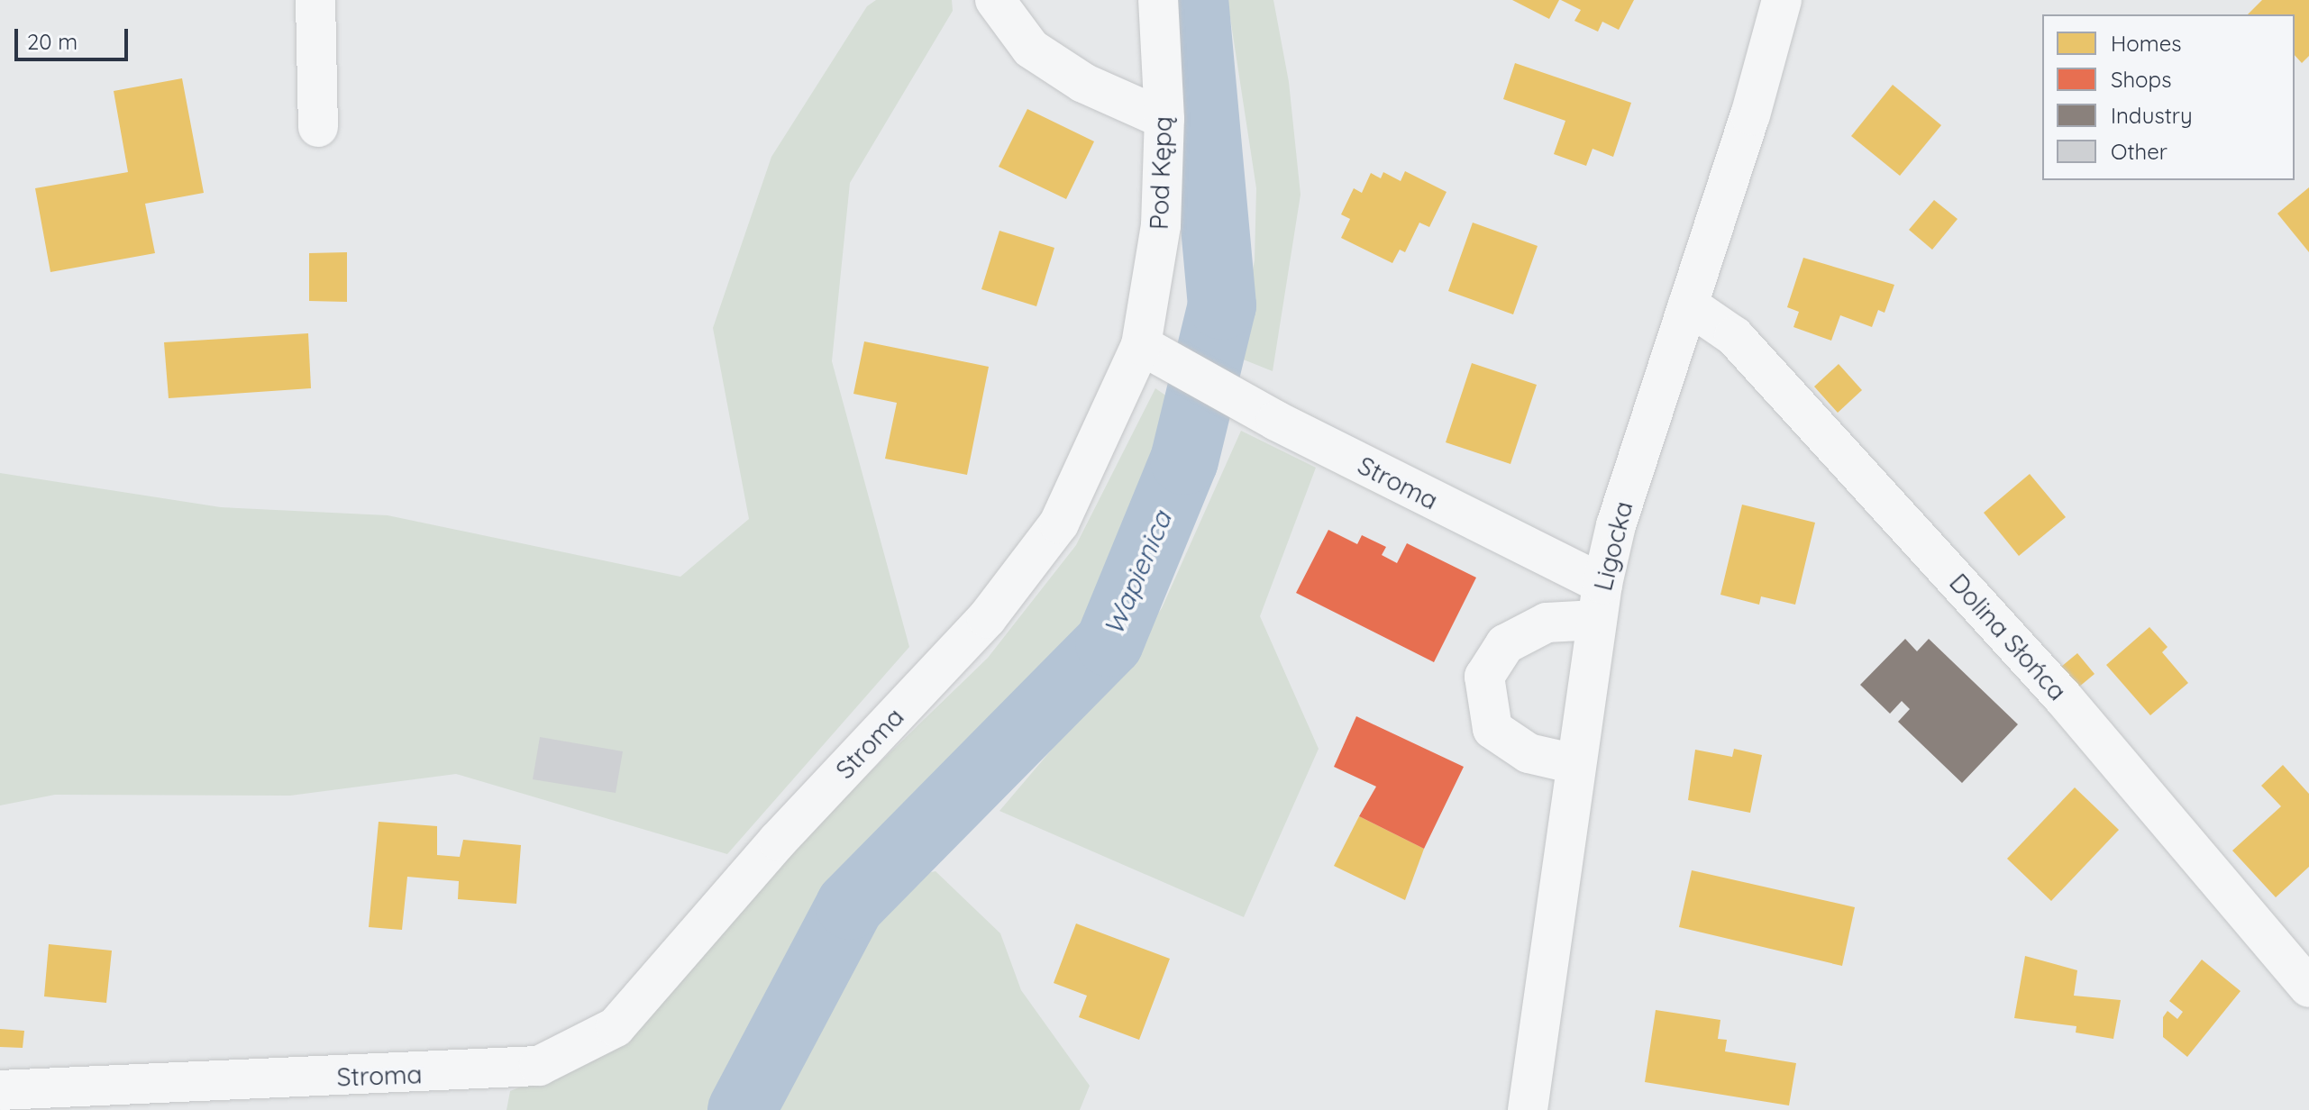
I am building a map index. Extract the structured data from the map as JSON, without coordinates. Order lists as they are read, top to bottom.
{
  "streets": {
    "street": [
      "Pod Kępą",
      "Stroma",
      "Ligocka",
      "Dolina Słońca"
    ]
  },
  "crossings": [
    ["Pod Kępą", "Stroma"],
    ["Stroma", "Ligocka"],
    ["Ligocka", "Dolina Słońca"]
  ],
  "water": ["Wapienica"],
  "legend": [
    "Homes",
    "Shops",
    "Industry",
    "Other"
  ],
  "scale_bar": "20 m"
}
